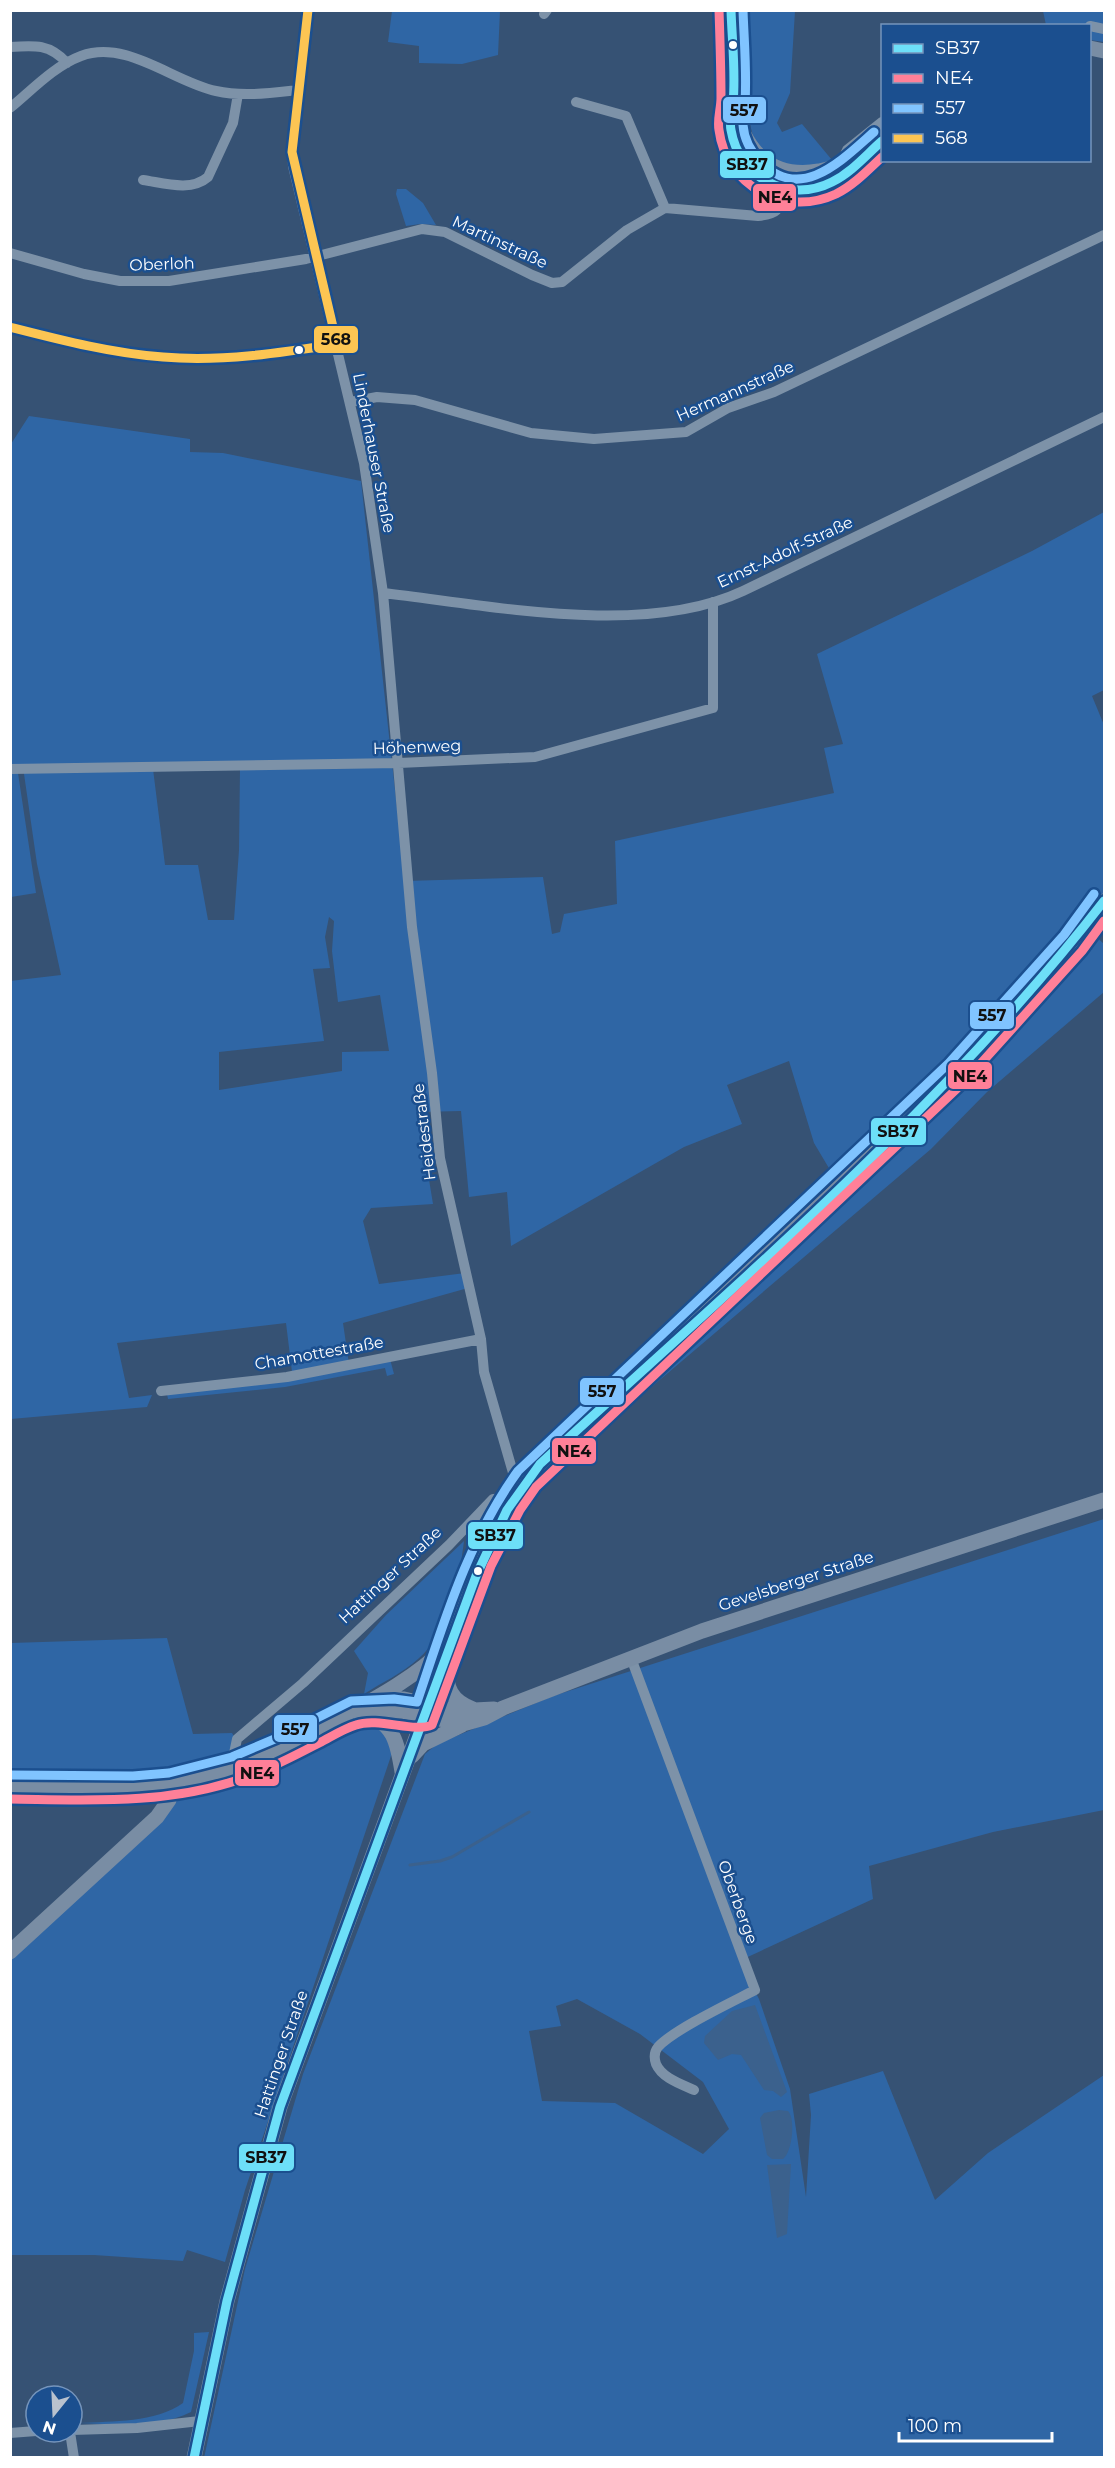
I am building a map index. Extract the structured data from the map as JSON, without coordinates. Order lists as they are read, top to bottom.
{
  "streets": {
    "main road": ["Hattinger Straße", "Gevelsberger Straße"],
    "street": [
      "Martinstraße",
      "Oberloh",
      "Hermannstraße",
      "Linderhauser Straße",
      "Ernst-Adolf-Straße",
      "Höhenweg",
      "Heidestraße",
      "Chamottestraße",
      "Oberberge"
    ]
  },
  "crossings": [
    ["Martinstraße", "Oberloh"],
    ["Martinstraße", "Linderhauser Straße"],
    ["Oberloh", "Linderhauser Straße"],
    ["Hermannstraße", "Linderhauser Straße"],
    ["Linderhauser Straße", "Ernst-Adolf-Straße"],
    ["Linderhauser Straße", "Höhenweg"],
    ["Linderhauser Straße", "Heidestraße"],
    ["Ernst-Adolf-Straße", "Höhenweg"],
    ["Höhenweg", "Heidestraße"],
    ["Heidestraße", "Chamottestraße"],
    ["Heidestraße", "Hattinger Straße"],
    ["Hattinger Straße", "Gevelsberger Straße"],
    ["Gevelsberger Straße", "Oberberge"]
  ],
  "lines": [
    "transit line SB37",
    "transit line NE4",
    "transit line 557",
    "transit line 568"
  ],
  "legend": [
    "SB37",
    "NE4",
    "557",
    "568"
  ],
  "scale_bar": "100 m",
  "north": "bottom"
}
